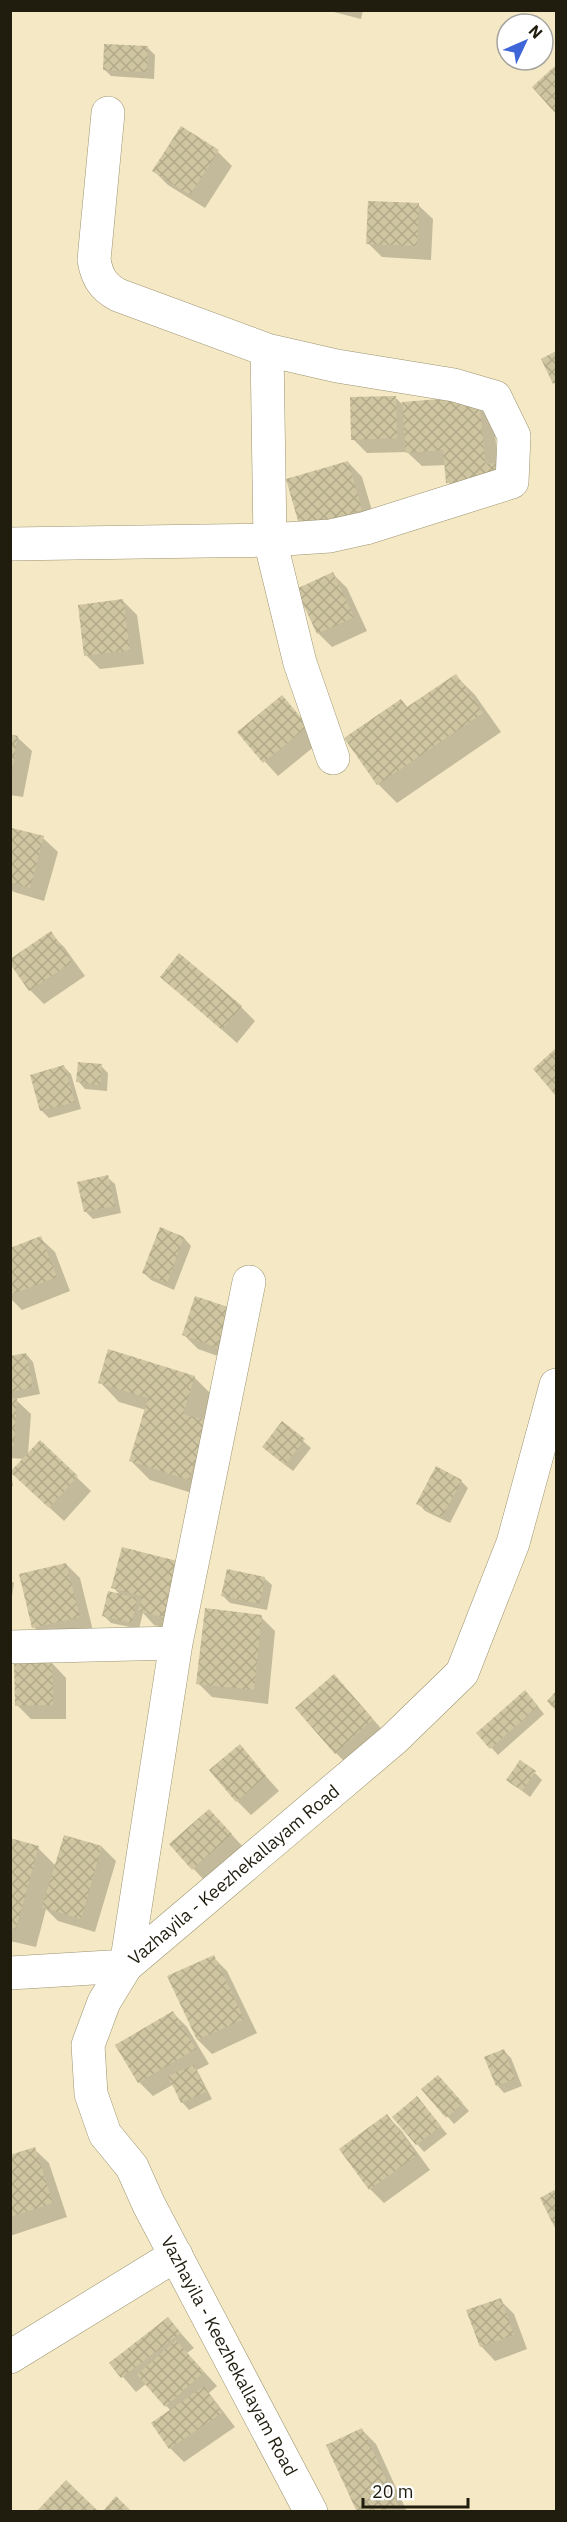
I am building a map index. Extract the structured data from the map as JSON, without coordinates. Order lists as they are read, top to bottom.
{
  "streets": {
    "street": ["Vazhayila - Keezhekallayam Road"]
  },
  "scale_bar": "20 m",
  "north": "top right"
}
